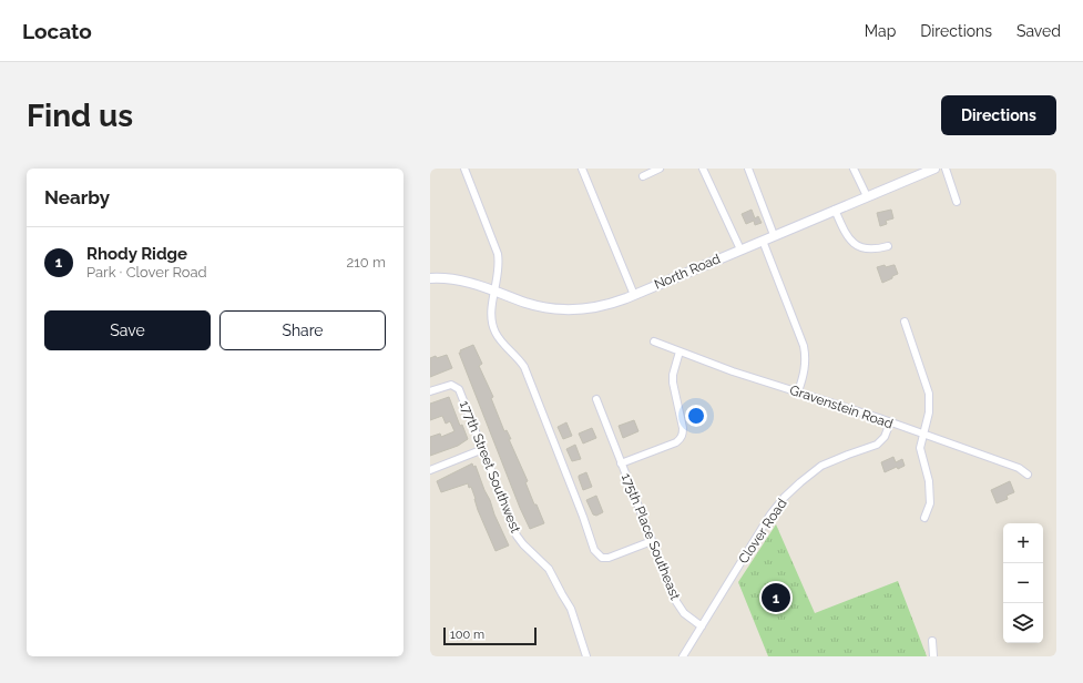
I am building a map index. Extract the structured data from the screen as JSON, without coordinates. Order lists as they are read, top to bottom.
{
  "streets": {
    "street": [
      "North Road",
      "Gravenstein Road",
      "177th Street Southwest",
      "Clover Road",
      "175th Place Southeast"
    ]
  },
  "crossings": [
    ["Gravenstein Road", "Clover Road"],
    ["Clover Road", "175th Place Southeast"]
  ],
  "scale_bar": "100 m",
  "page": {
    "header": "Locato",
    "nav": ["Map", "Directions", "Saved"],
    "buttons": [
      "Directions",
      ["Save", "Share"]
    ],
    "title": "Find us",
    "heading": "Nearby",
    "list": [
      {
        "mark": "1",
        "name": "Rhody Ridge",
        "note": "Park · Clover Road",
        "value": "210 m"
      }
    ],
    "map_buttons": ["+", "−"],
    "pins": "1",
    "scale": "100 m"
  }
}
